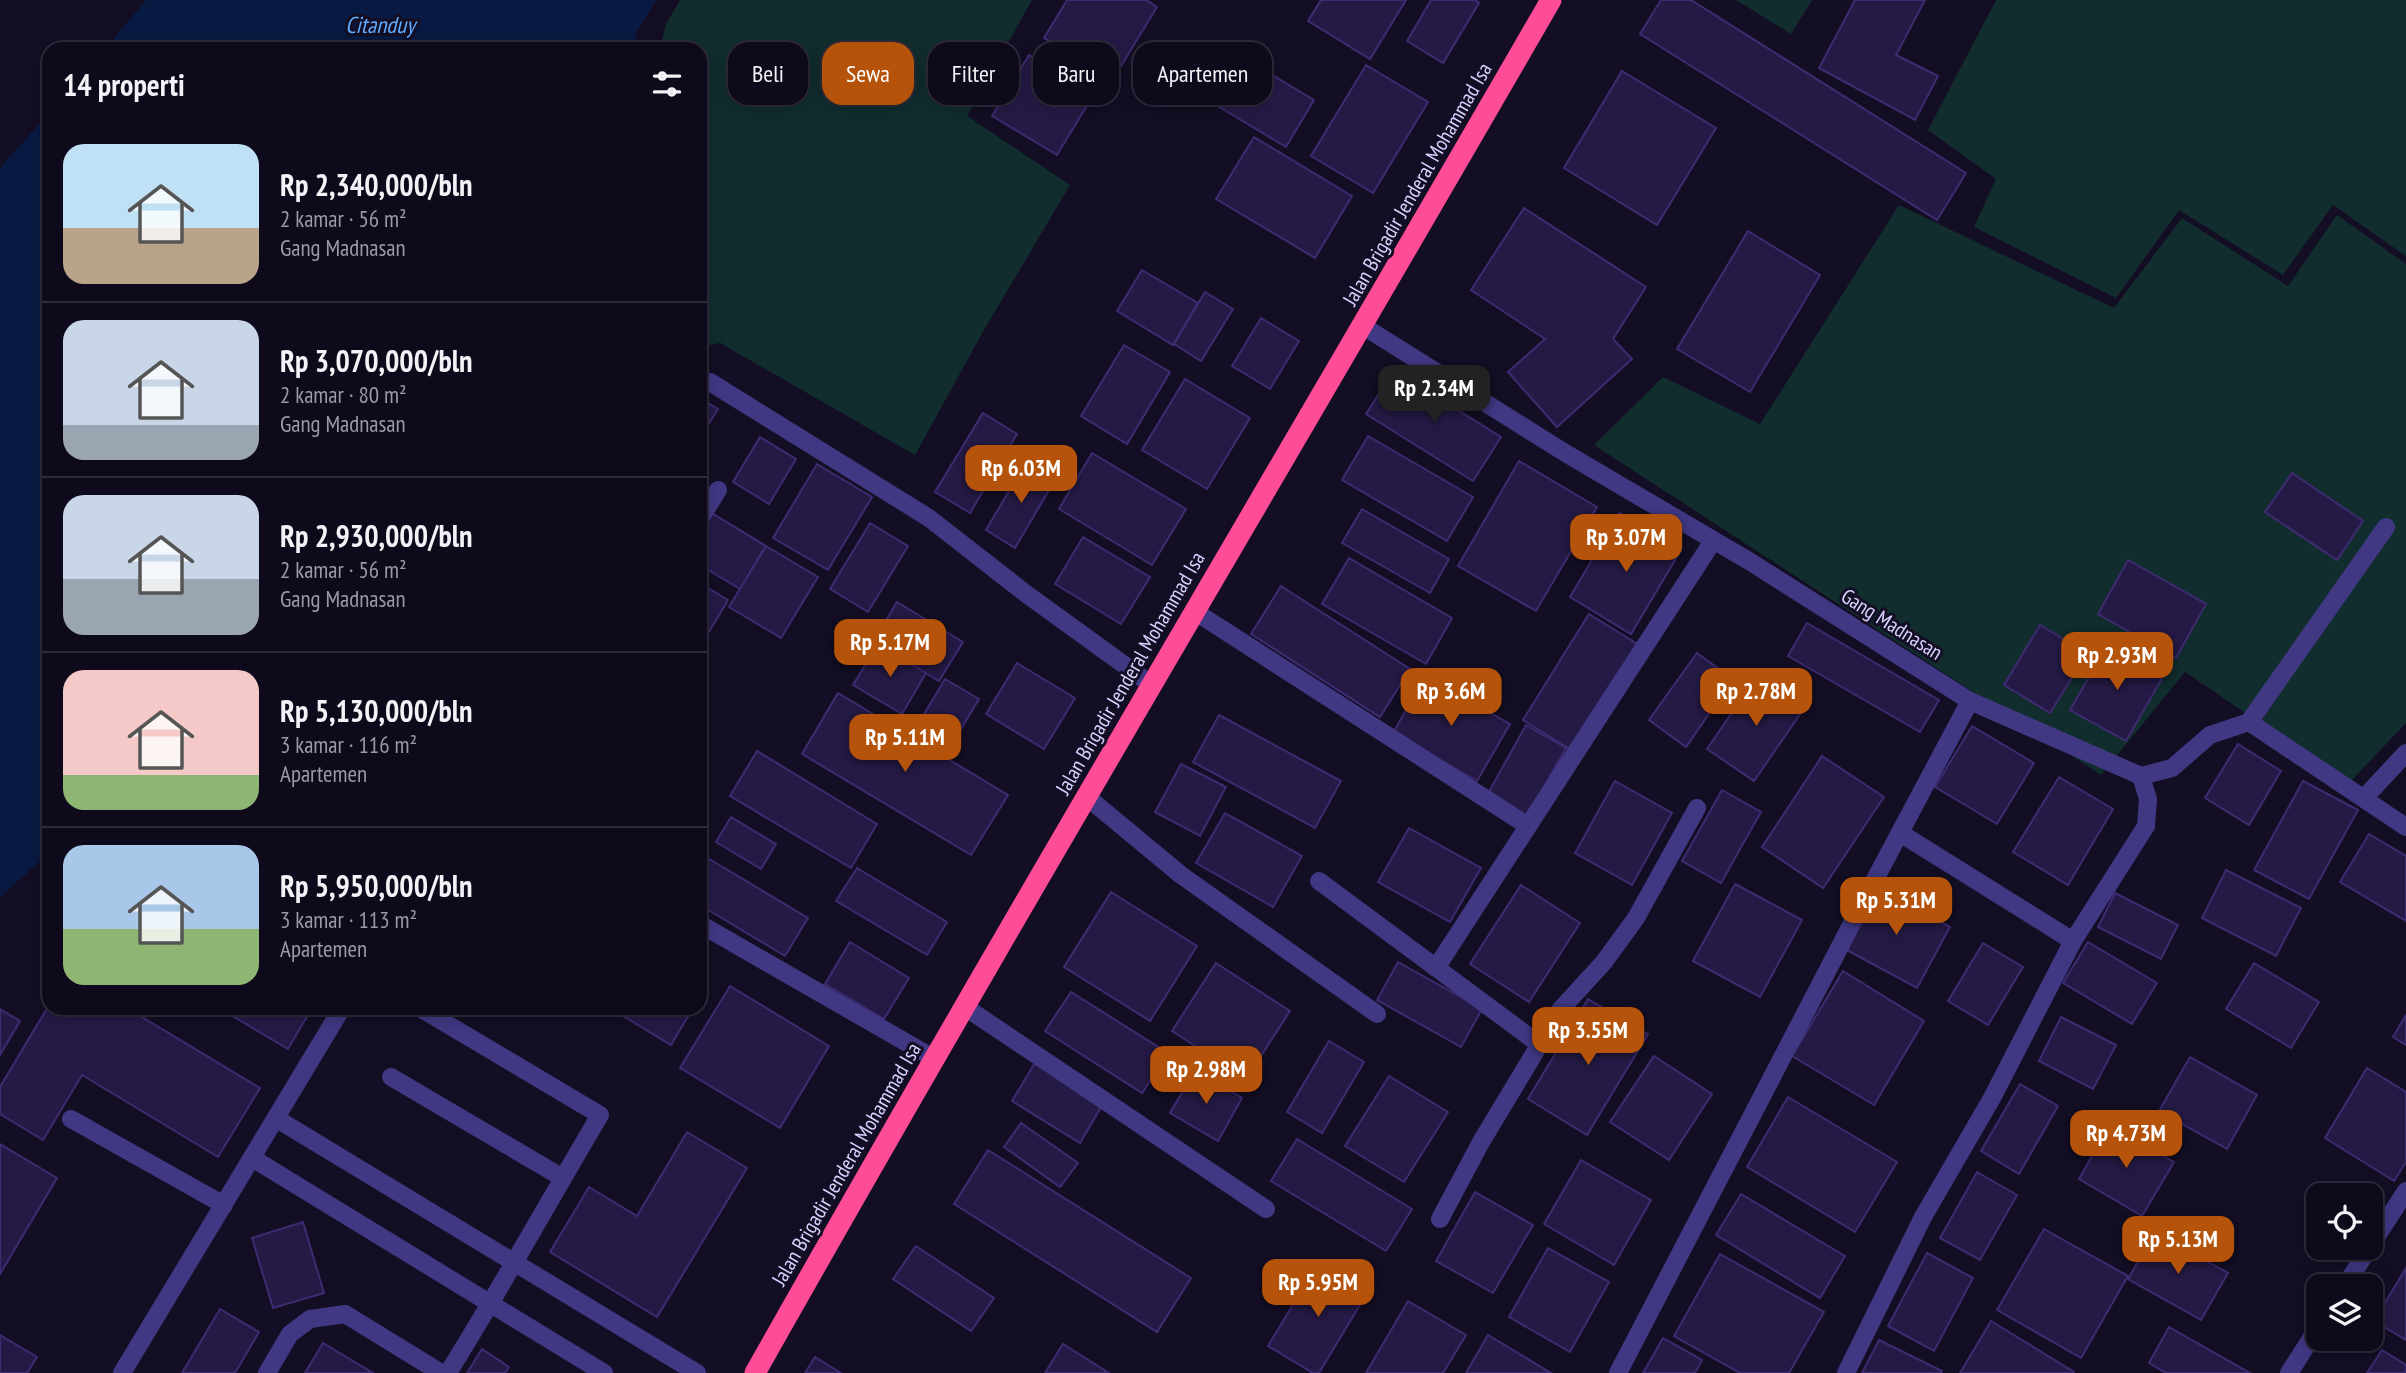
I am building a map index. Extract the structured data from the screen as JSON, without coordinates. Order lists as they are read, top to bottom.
{
  "streets": {
    "highway": ["Jalan Brigadir Jenderal Mohammad Isa"],
    "street": ["Gang Madnasan"]
  },
  "crossings": [
    ["Jalan Brigadir Jenderal Mohammad Isa", "Gang Madnasan"]
  ],
  "water": ["Citanduy"],
  "page": {
    "chip": [
      "Beli",
      "Sewa",
      "Filter",
      "Baru",
      "Apartemen"
    ],
    "heading": "14 properti",
    "list": [
      {
        "name": "Rp 2,340,000/bln",
        "note": "2 kamar · 56 m² · Gang Madnasan"
      },
      {
        "name": "Rp 3,070,000/bln",
        "note": "2 kamar · 80 m² · Gang Madnasan"
      },
      {
        "name": "Rp 2,930,000/bln",
        "note": "2 kamar · 56 m² · Gang Madnasan"
      },
      {
        "name": "Rp 5,130,000/bln",
        "note": "3 kamar · 116 m² · Apartemen"
      },
      {
        "name": "Rp 5,950,000/bln",
        "note": "3 kamar · 113 m² · Apartemen"
      }
    ],
    "price": [
      "Rp 2.34M",
      "Rp 6.03M",
      "Rp 3.07M",
      "Rp 5.17M",
      "Rp 2.93M",
      "Rp 3.6M",
      "Rp 2.78M",
      "Rp 5.11M",
      "Rp 5.31M",
      "Rp 3.55M",
      "Rp 2.98M",
      "Rp 4.73M",
      "Rp 5.13M",
      "Rp 5.95M"
    ]
  }
}
